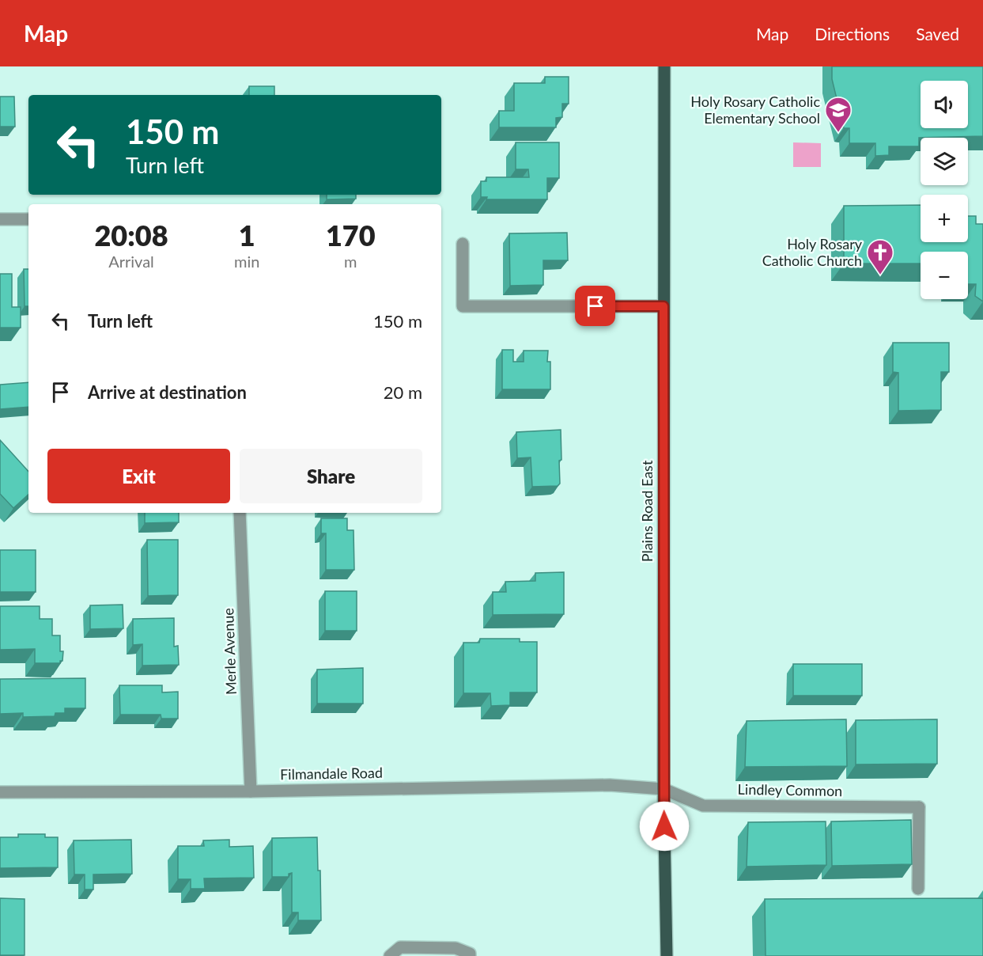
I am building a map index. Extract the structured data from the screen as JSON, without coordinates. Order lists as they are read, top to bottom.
{
  "streets": {
    "main road": ["Plains Road East"],
    "street": ["Merle Avenue", "Filmandale Road", "Lindley Common"]
  },
  "crossings": [
    ["Plains Road East", "Filmandale Road"],
    ["Plains Road East", "Lindley Common"],
    ["Merle Avenue", "Filmandale Road"],
    ["Filmandale Road", "Lindley Common"]
  ],
  "places": {
    "school or university": ["Holy Rosary Catholic Elementary School"],
    "church": ["Holy Rosary Catholic Church"]
  },
  "page": {
    "header": "Map",
    "nav": ["Map", "Directions", "Saved"],
    "map_buttons": ["+", "−"],
    "turn": ["150 m", "Turn left"],
    "eta": [
      "20:08",
      "Arrival",
      "1",
      "min",
      "170",
      "m"
    ],
    "list": [
      {
        "name": "Turn left",
        "value": "150 m"
      },
      {
        "name": "Arrive at destination",
        "value": "20 m"
      }
    ],
    "buttons": ["Exit", "Share"]
  }
}
